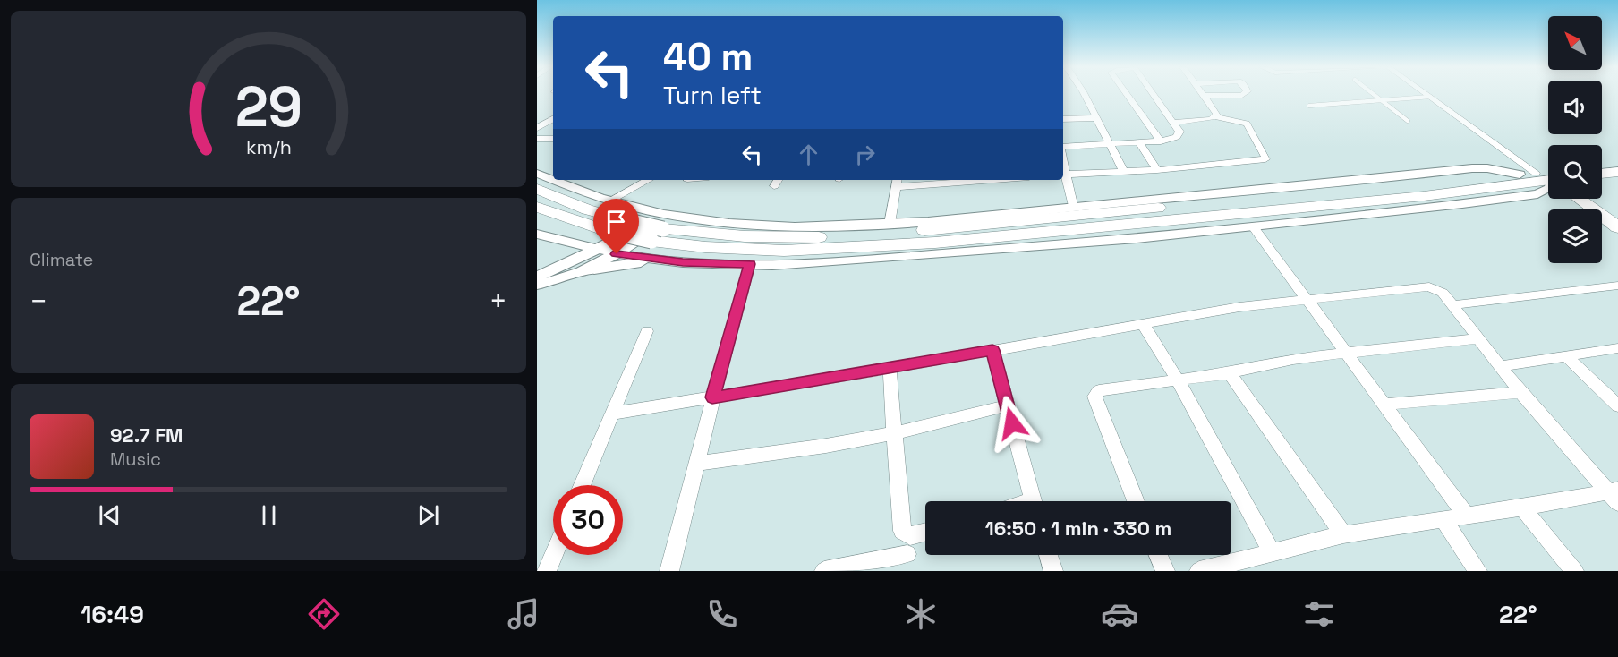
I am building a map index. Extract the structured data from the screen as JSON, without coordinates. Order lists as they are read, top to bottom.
{
  "north": "top left",
  "page": {
    "turn": ["40 m", "Turn left"],
    "tile": "Climate",
    "heat": ["−", "22°", "+"],
    "song": ["92.7 FM", "Music"],
    "limit": "30",
    "trip": "16:50 · 1 min · 330 m",
    "tabs": ["16:49", "22°"],
    "gauge": ["29", "km/h"]
  }
}
